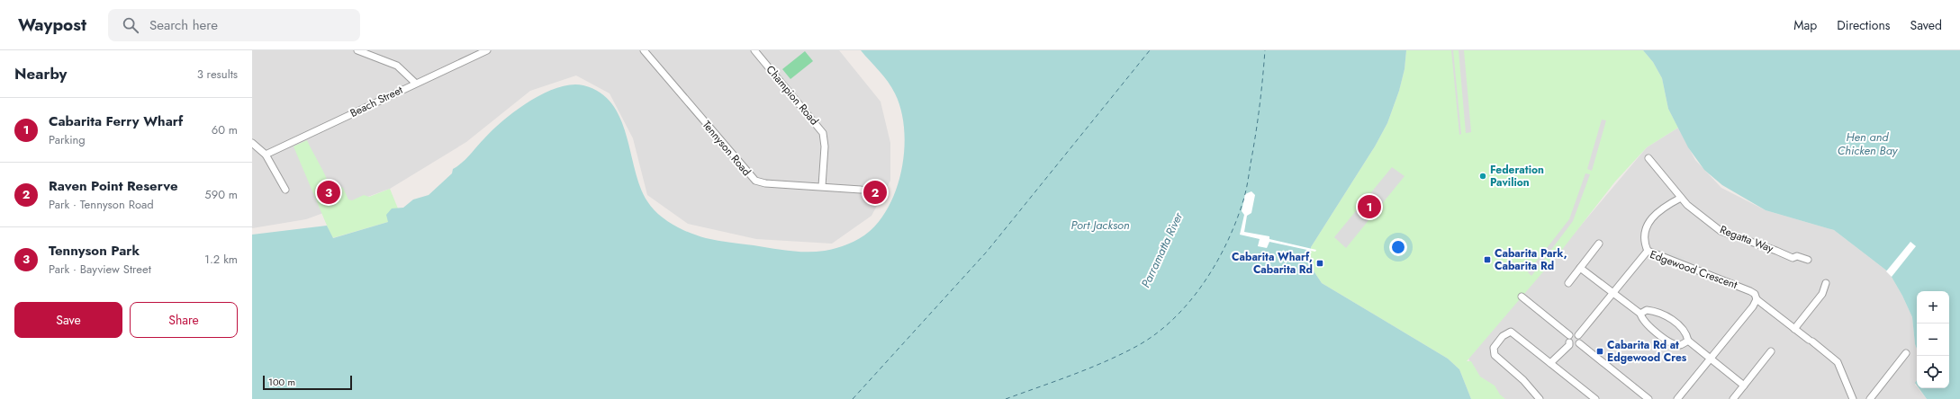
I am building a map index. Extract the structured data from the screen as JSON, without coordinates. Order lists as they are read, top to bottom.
{
  "streets": {
    "street": [
      "Champion Road",
      "Beach Street",
      "Tennyson Road",
      "Regatta Way",
      "Edgewood Crescent"
    ]
  },
  "crossings": [
    ["Champion Road", "Tennyson Road"]
  ],
  "water": ["Hen and Chicken Bay", "Port Jackson", "Parramatta River"],
  "places": {
    "other": ["Federation Pavilion"],
    "transit": ["Cabarita Park, Cabarita Rd", "Cabarita Wharf, Cabarita Rd", "Cabarita Rd at Edgewood Cres"]
  },
  "scale_bar": "100 m",
  "page": {
    "header": "Waypost",
    "search": "Search here",
    "nav": ["Map", "Directions", "Saved"],
    "heading": ["Nearby", "3 results"],
    "list": [
      {
        "mark": "1",
        "name": "Cabarita Ferry Wharf",
        "note": "Parking",
        "value": "60 m"
      },
      {
        "mark": "2",
        "name": "Raven Point Reserve",
        "note": "Park · Tennyson Road",
        "value": "590 m"
      },
      {
        "mark": "3",
        "name": "Tennyson Park",
        "note": "Park · Bayview Street",
        "value": "1.2 km"
      }
    ],
    "pins": ["2", "3", "1"],
    "buttons": ["Save", "Share"],
    "map_buttons": ["+", "−"],
    "scale": "100 m"
  }
}
